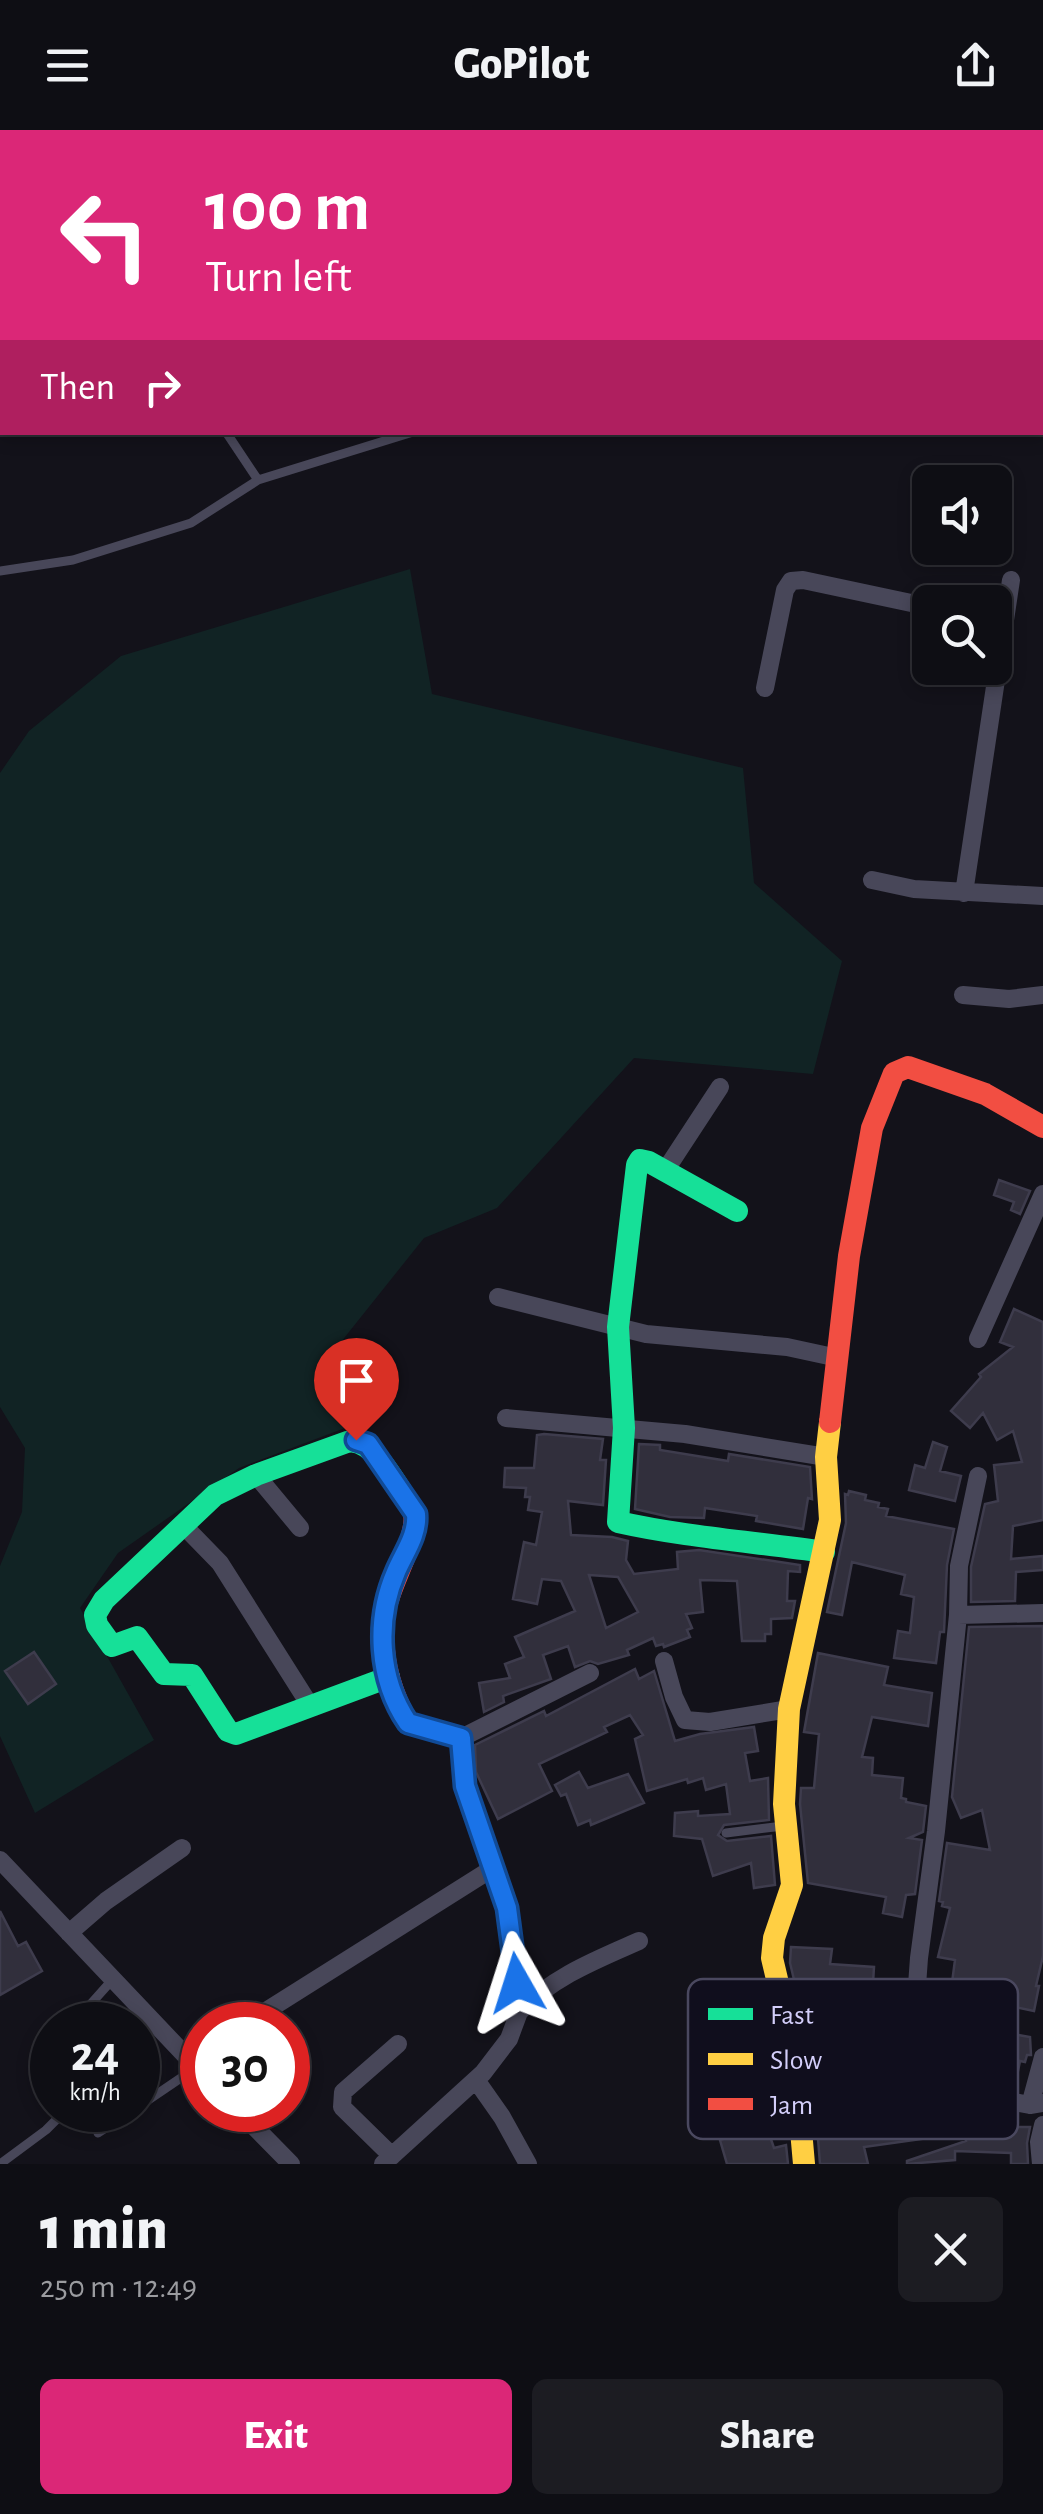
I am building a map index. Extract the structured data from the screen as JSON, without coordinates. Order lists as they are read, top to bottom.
{
  "legend": ["Fast", "Slow", "Jam"],
  "page": {
    "header": "GoPilot",
    "turn": ["100 m", "Turn left"],
    "then": "Then",
    "speed": "24 km/h",
    "limit": "30",
    "heading": ["1 min", "250 m · 12:49"],
    "buttons": ["Exit", "Share"]
  }
}
